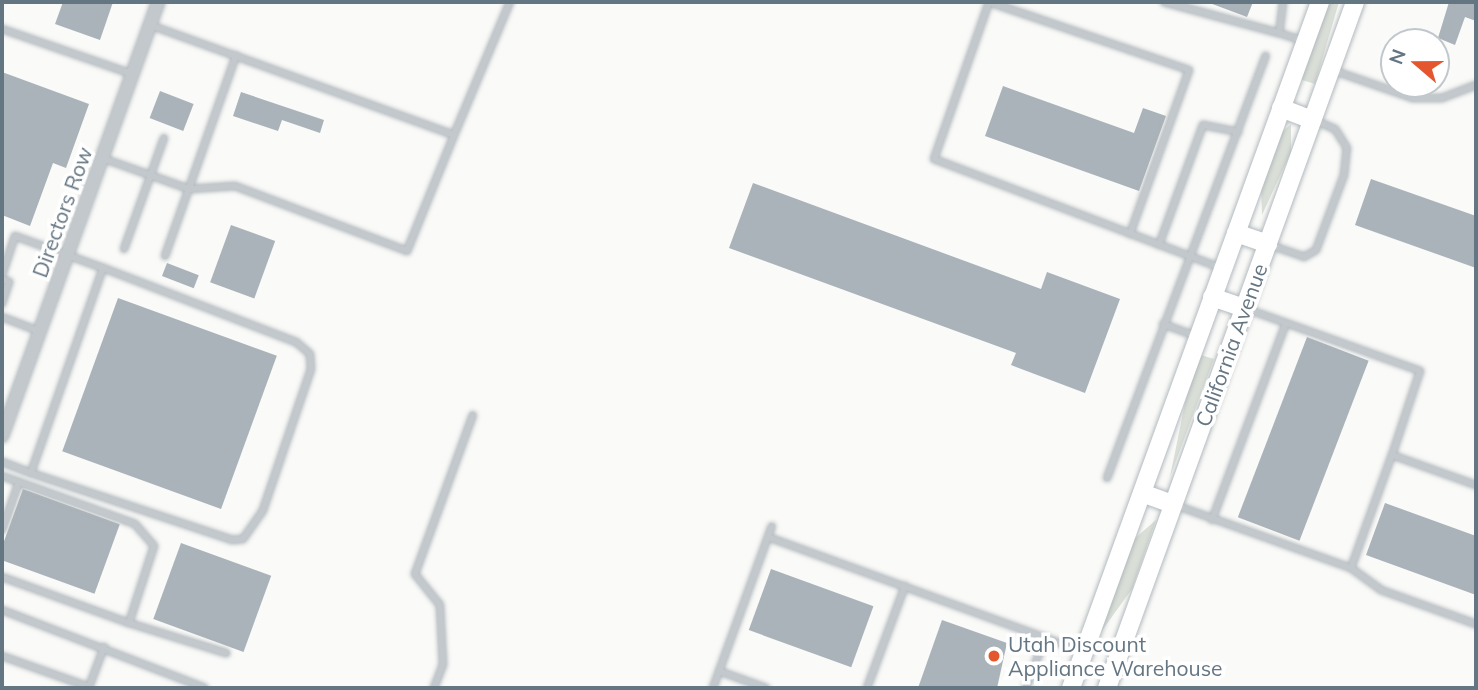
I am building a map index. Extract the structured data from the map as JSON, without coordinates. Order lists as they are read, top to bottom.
{
  "streets": {
    "main road": ["California Avenue"],
    "street": ["Directors Row"]
  },
  "places": ["Utah Discount Appliance Warehouse"],
  "north": "left"
}
